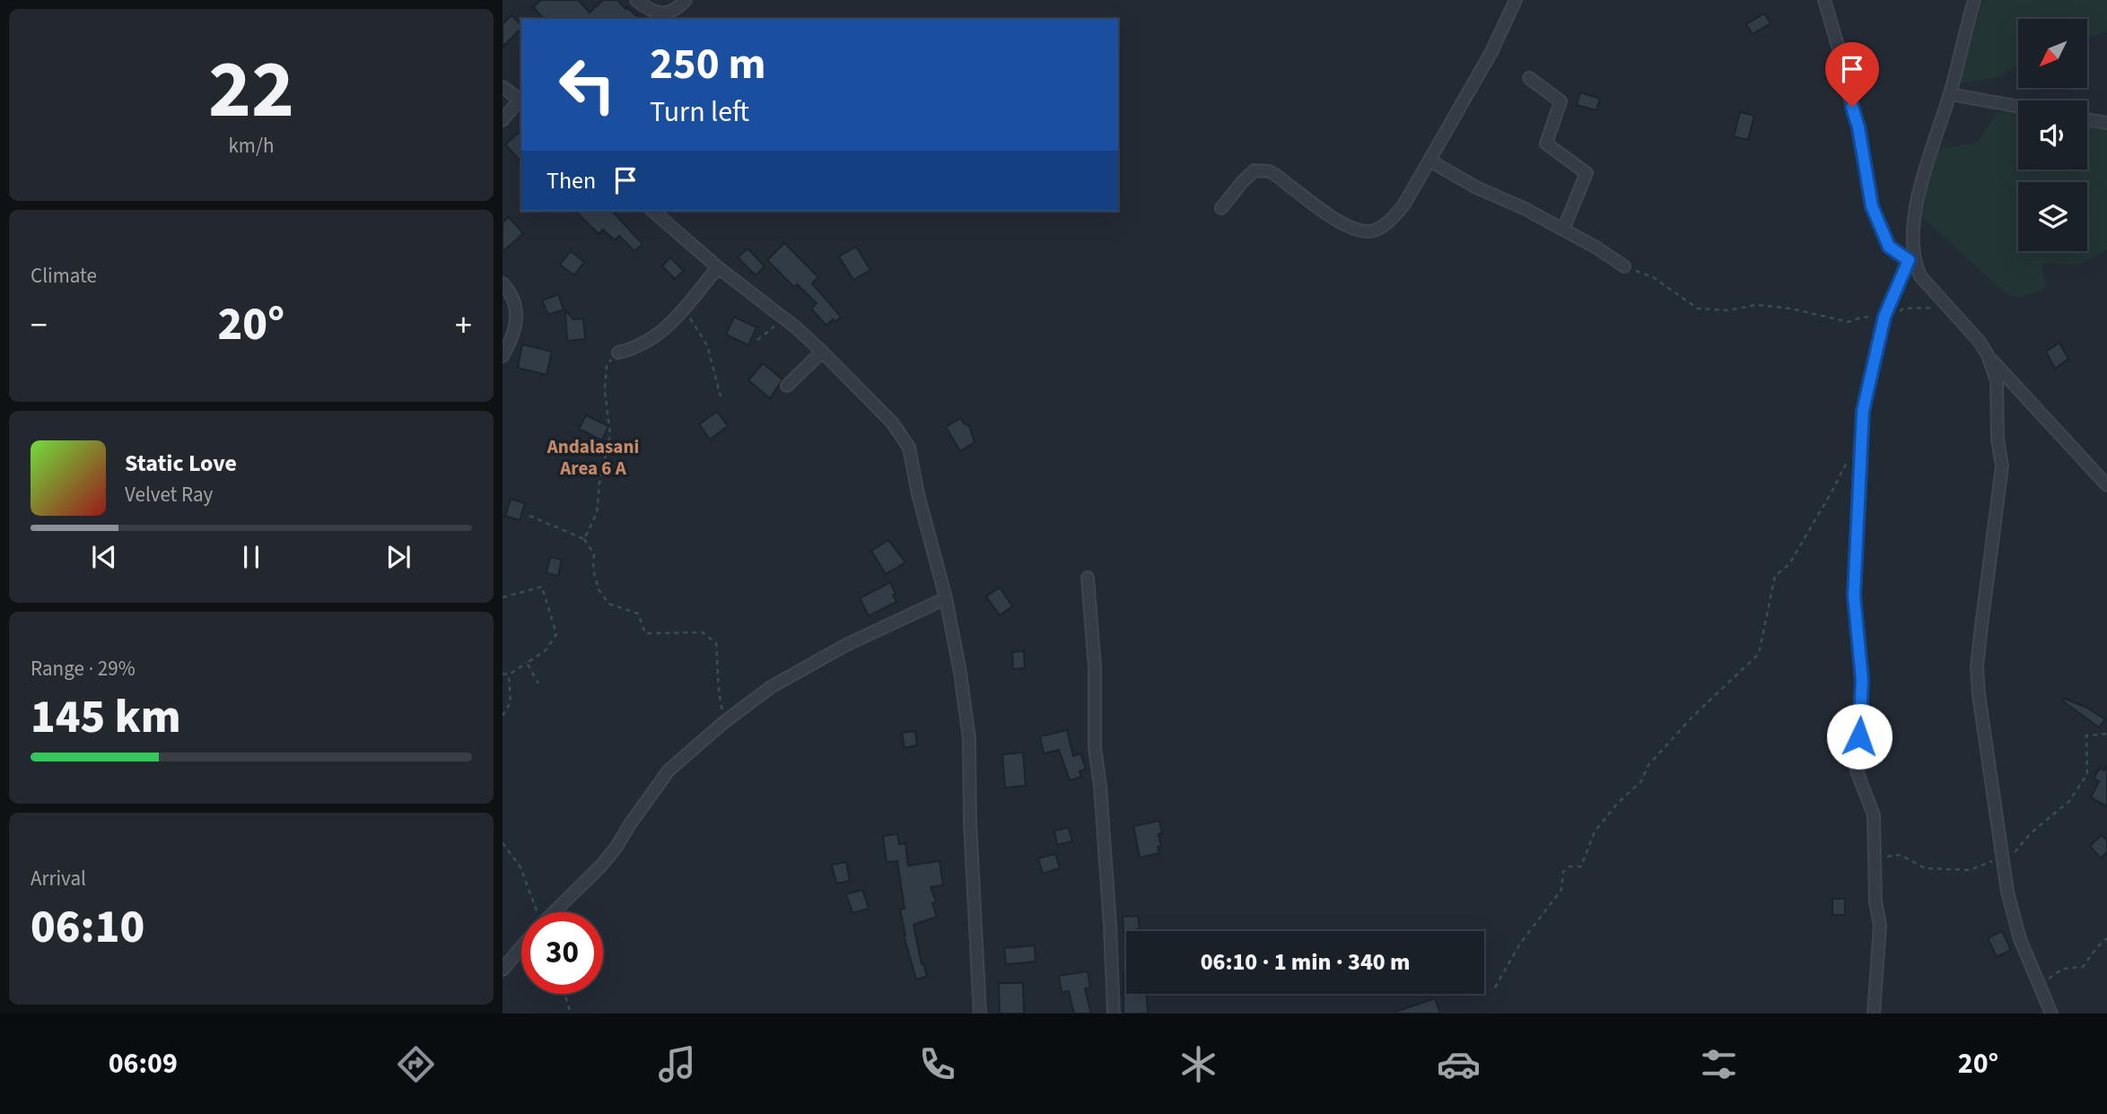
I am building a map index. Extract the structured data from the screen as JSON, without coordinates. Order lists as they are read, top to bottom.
{
  "districts": ["Andalasani Area 6 A"],
  "north": "bottom left",
  "page": {
    "tile": [
      ["22", "km/h"],
      "Climate",
      ["Range · 29%", "145 km"],
      ["Arrival", "06:10"]
    ],
    "turn": ["250 m", "Turn left"],
    "then": "Then",
    "heat": ["−", "20°", "+"],
    "song": ["Static Love", "Velvet Ray"],
    "limit": "30",
    "trip": "06:10 · 1 min · 340 m",
    "tabs": ["06:09", "20°"]
  }
}
